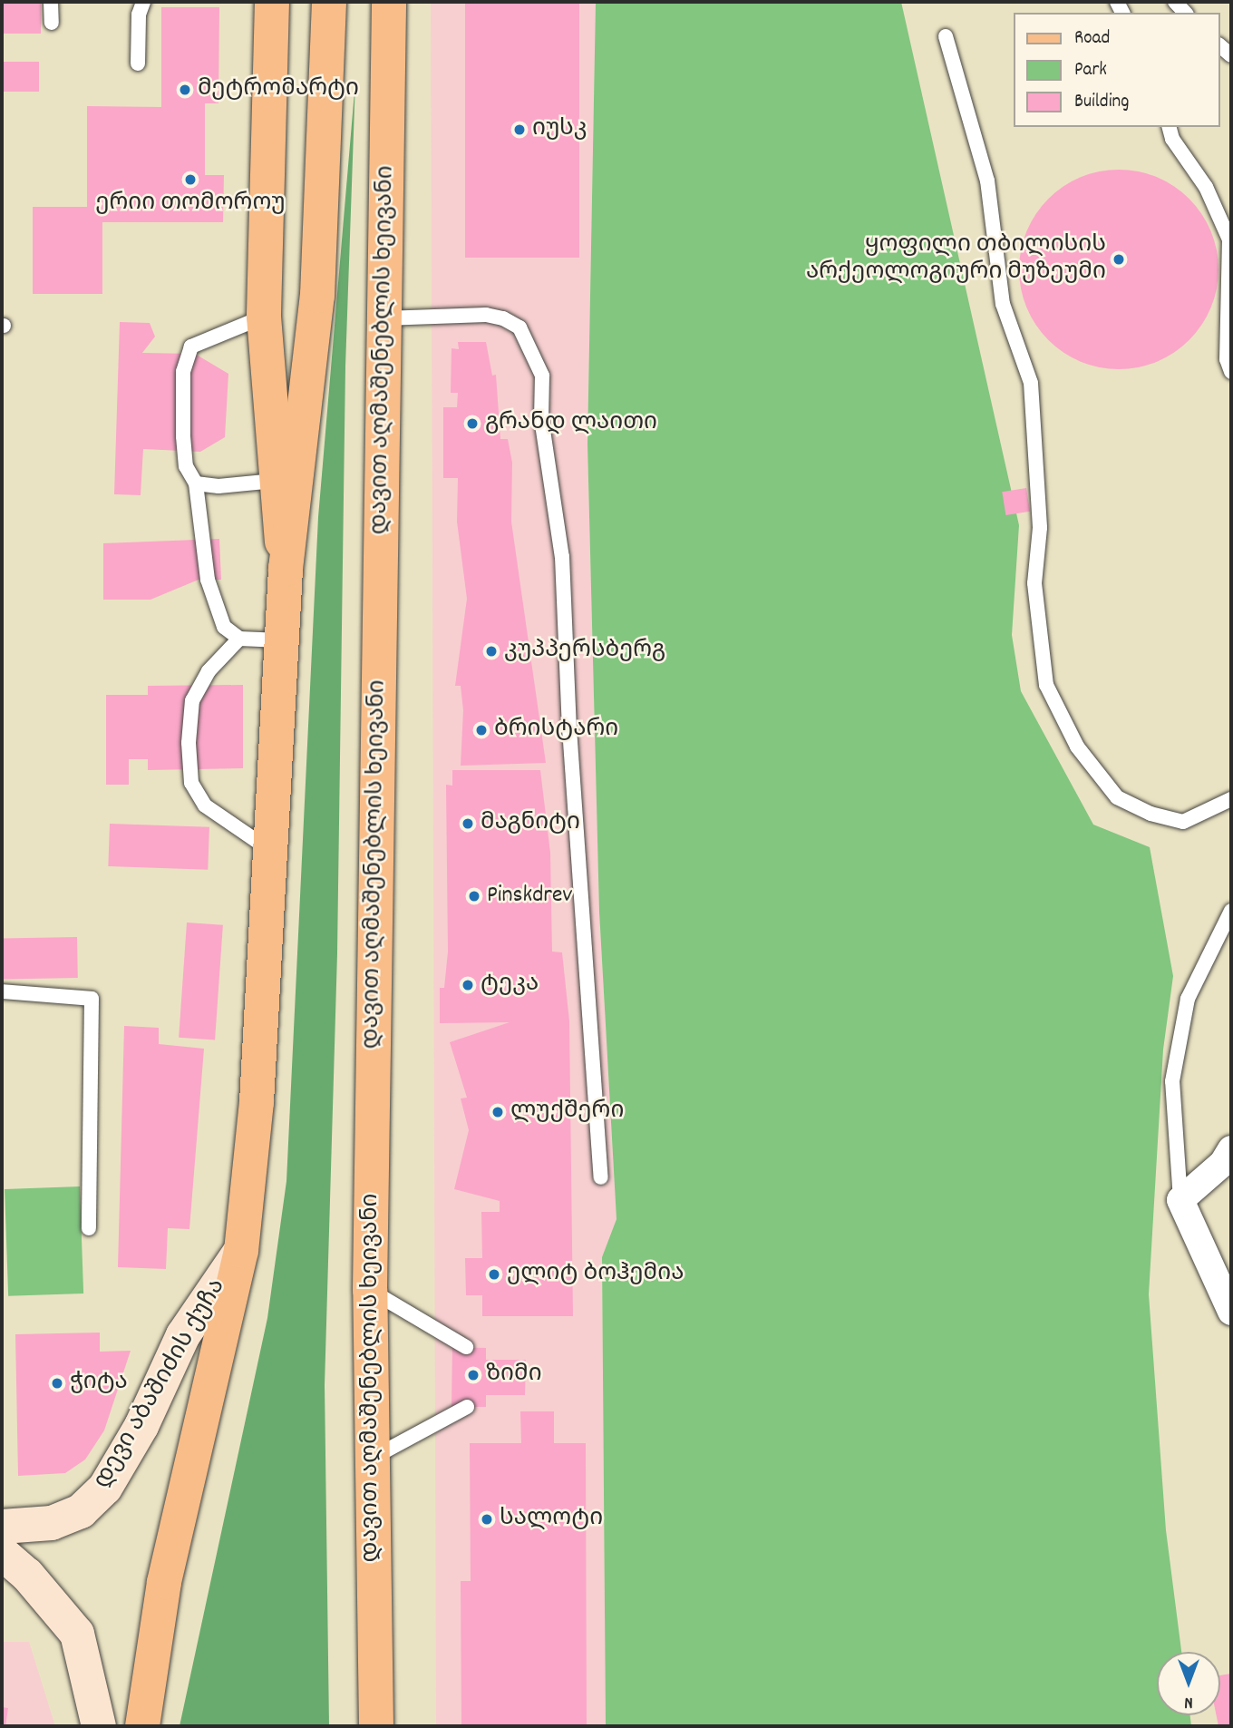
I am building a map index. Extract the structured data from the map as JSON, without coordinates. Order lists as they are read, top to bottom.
{
  "streets": {
    "main road": ["დავით აღმაშენებლის ხეივანი"],
    "street": ["დევი აბაშიძის ქუჩა"]
  },
  "places": [
    "მეტრომარტი",
    "იუსკ",
    "ერიი თომოროუ",
    "ყოფილი თბილისის არქეოლოგიური მუზეუმი",
    "გრანდ ლაითი",
    "კუპპერსბერგ",
    "ბრისტარი",
    "მაგნიტი",
    "Pinskdrev",
    "ტეკა",
    "ლუქშერი",
    "ელიტ ბოჰემია",
    "ზიმი",
    "ჭიტა",
    "სალოტი"
  ],
  "legend": ["Road", "Park", "Building"],
  "north": "bottom"
}
